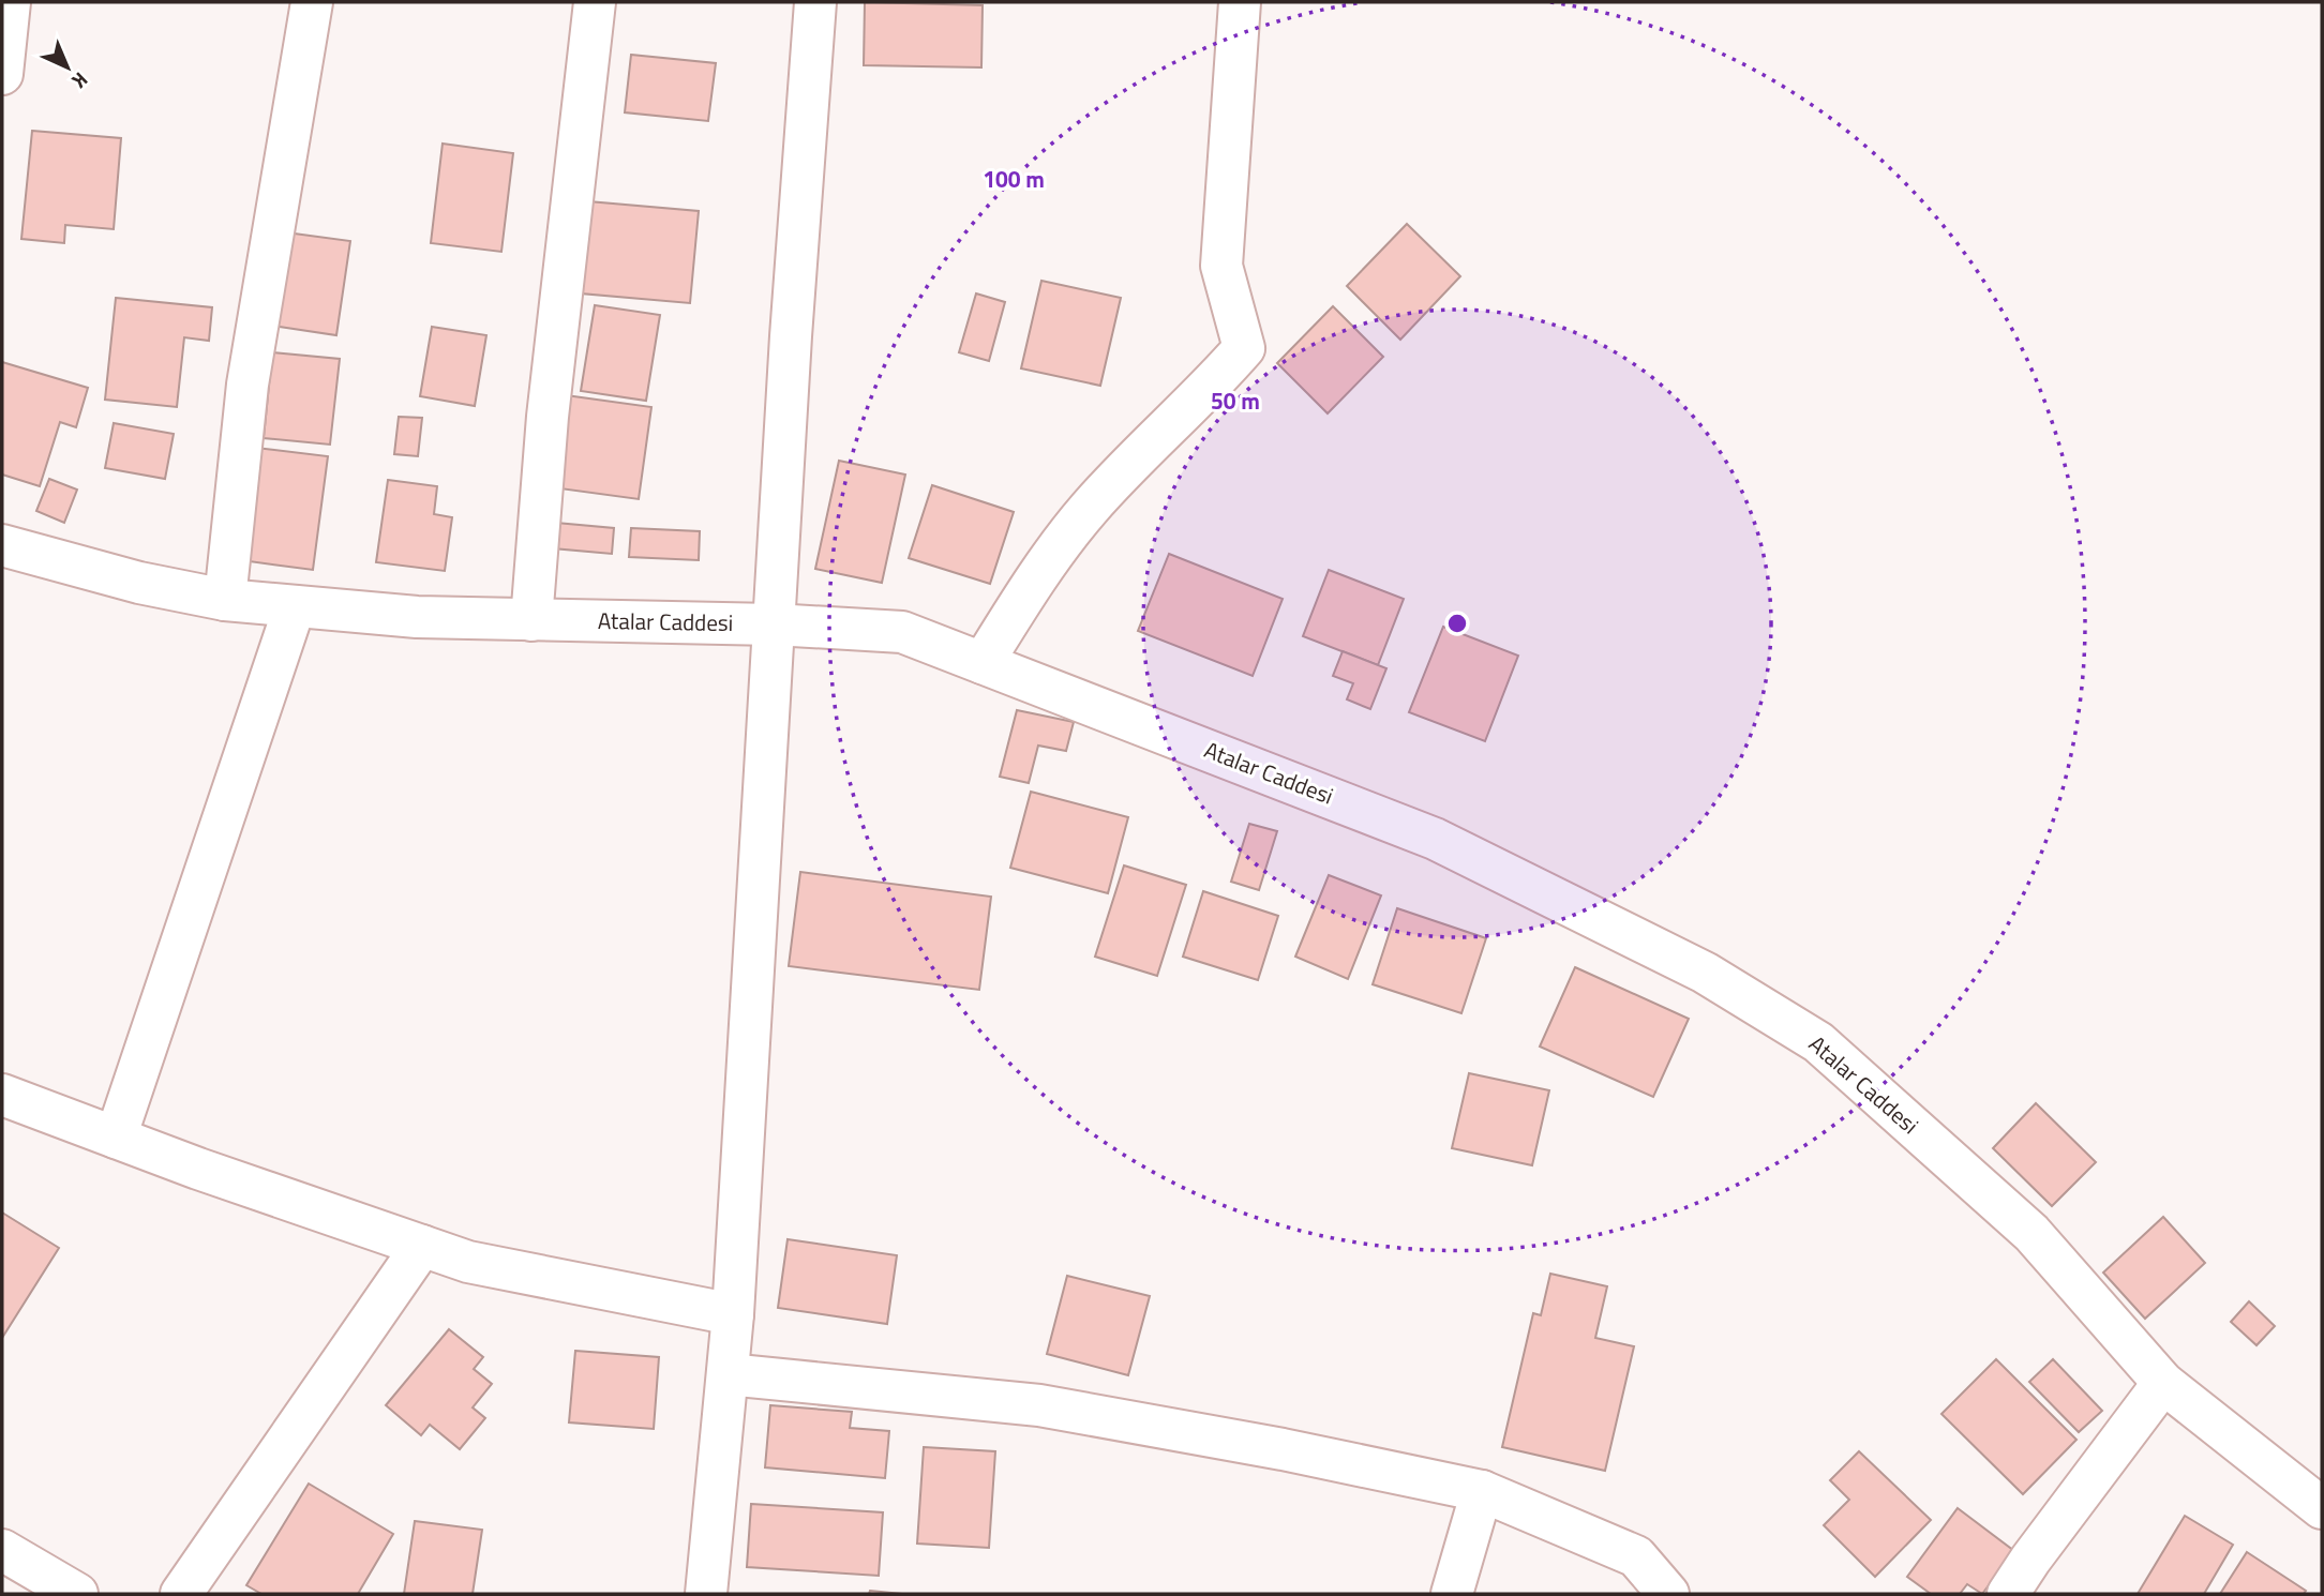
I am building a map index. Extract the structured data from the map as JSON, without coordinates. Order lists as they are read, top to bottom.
{
  "streets": {
    "street": ["Atalar Caddesi"]
  },
  "north": "bottom right",
  "rings": ["100 m", "50 m"]
}
